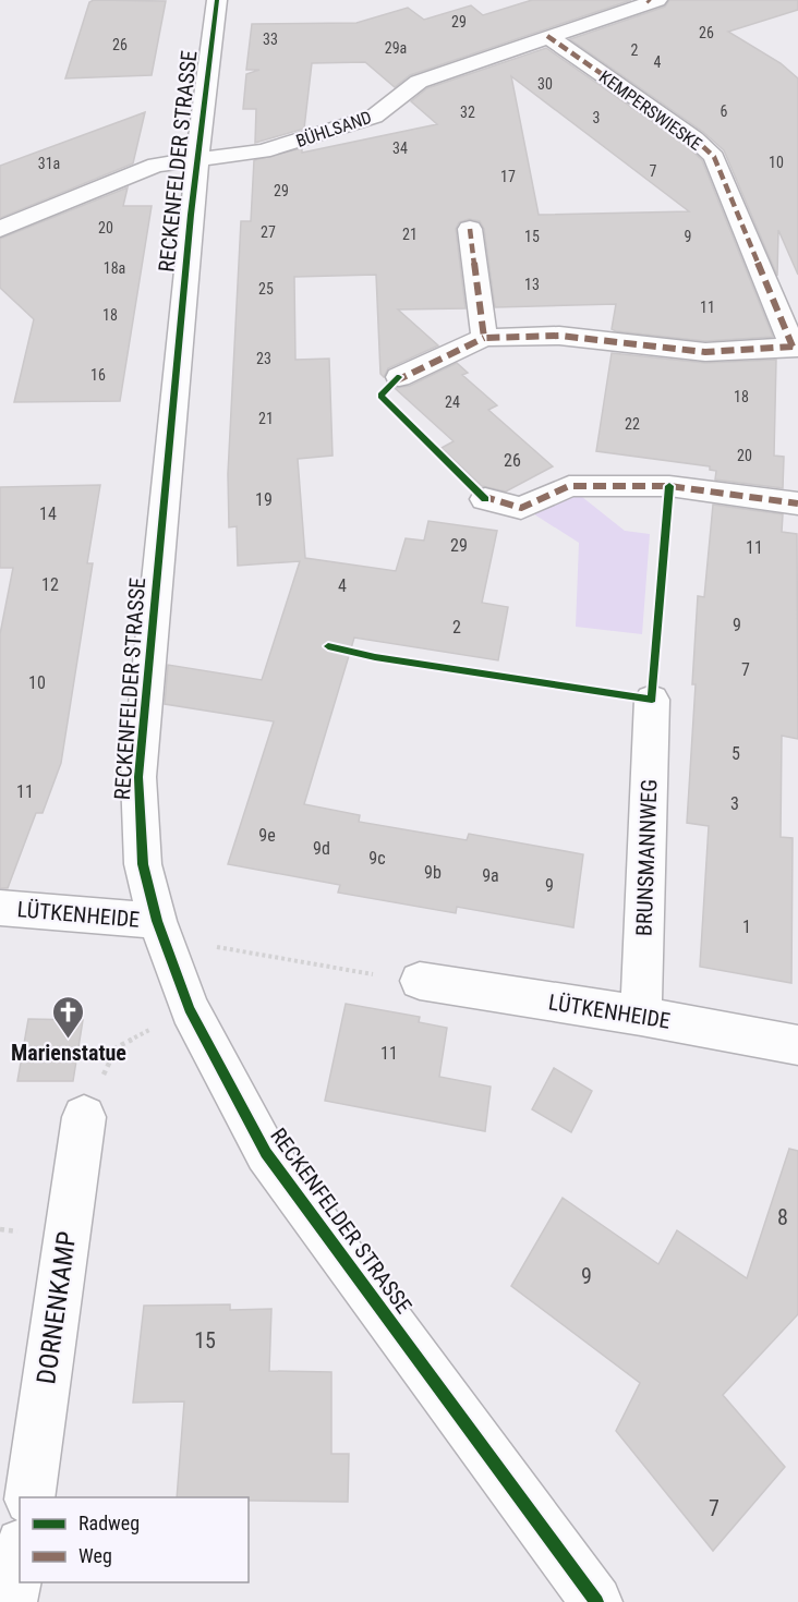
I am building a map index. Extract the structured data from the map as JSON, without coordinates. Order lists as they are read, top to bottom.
{
  "streets": {
    "street": [
      "KEMPERSWIESKE",
      "BÜHLSAND",
      "RECKENFELDER STRASSE",
      "BRUNSMANNWEG",
      "LÜTKENHEIDE",
      "DORNENKAMP"
    ]
  },
  "crossings": [
    ["KEMPERSWIESKE", "BÜHLSAND"],
    ["BÜHLSAND", "RECKENFELDER STRASSE"],
    ["RECKENFELDER STRASSE", "LÜTKENHEIDE"],
    ["BRUNSMANNWEG", "LÜTKENHEIDE"]
  ],
  "places": {
    "church": ["Marienstatue"]
  },
  "house_numbers": [
    "29",
    "26",
    "33",
    "26",
    "29a",
    "2",
    "4",
    "30",
    "6",
    "32",
    "3",
    "34",
    "10",
    "31a",
    "7",
    "17",
    "29",
    "20",
    "27",
    "21",
    "15",
    "9",
    "18a",
    "13",
    "25",
    "11",
    "18",
    "23",
    "16",
    "18",
    "24",
    "21",
    "22",
    "20",
    "26",
    "19",
    "14",
    "29",
    "11",
    "12",
    "4",
    "9",
    "2",
    "7",
    "10",
    "5",
    "11",
    "3",
    "9e",
    "9d",
    "9c",
    "9b",
    "9a",
    "9",
    "1",
    "11",
    "8",
    "9",
    "15",
    "7"
  ],
  "legend": ["Radweg", "Weg"]
}
